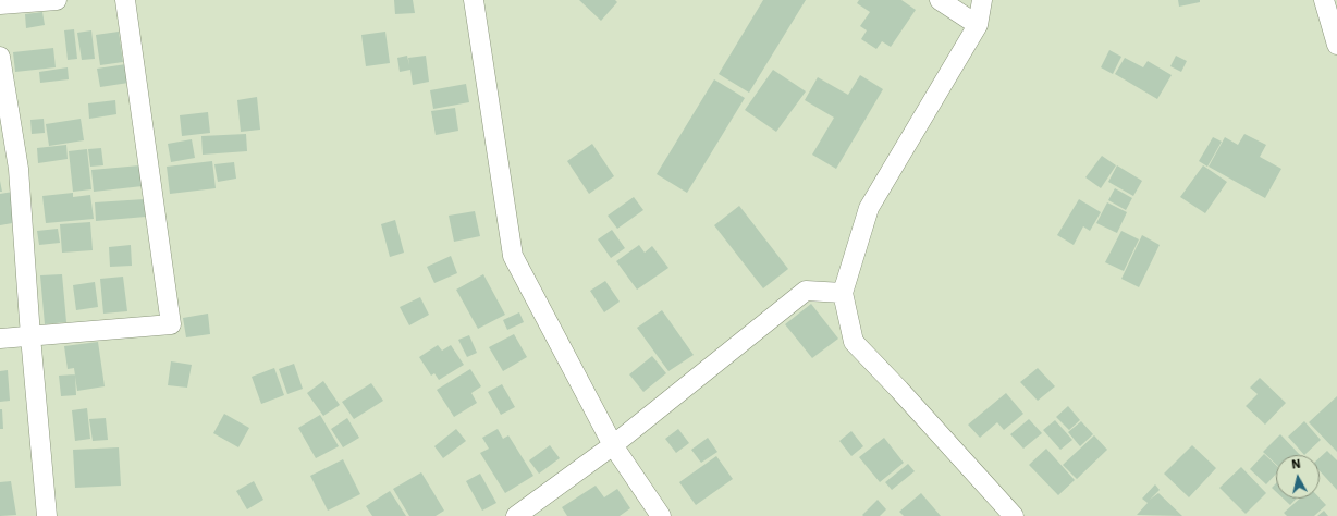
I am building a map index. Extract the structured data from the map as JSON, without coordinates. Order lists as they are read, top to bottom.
{
  "north": "top"
}
